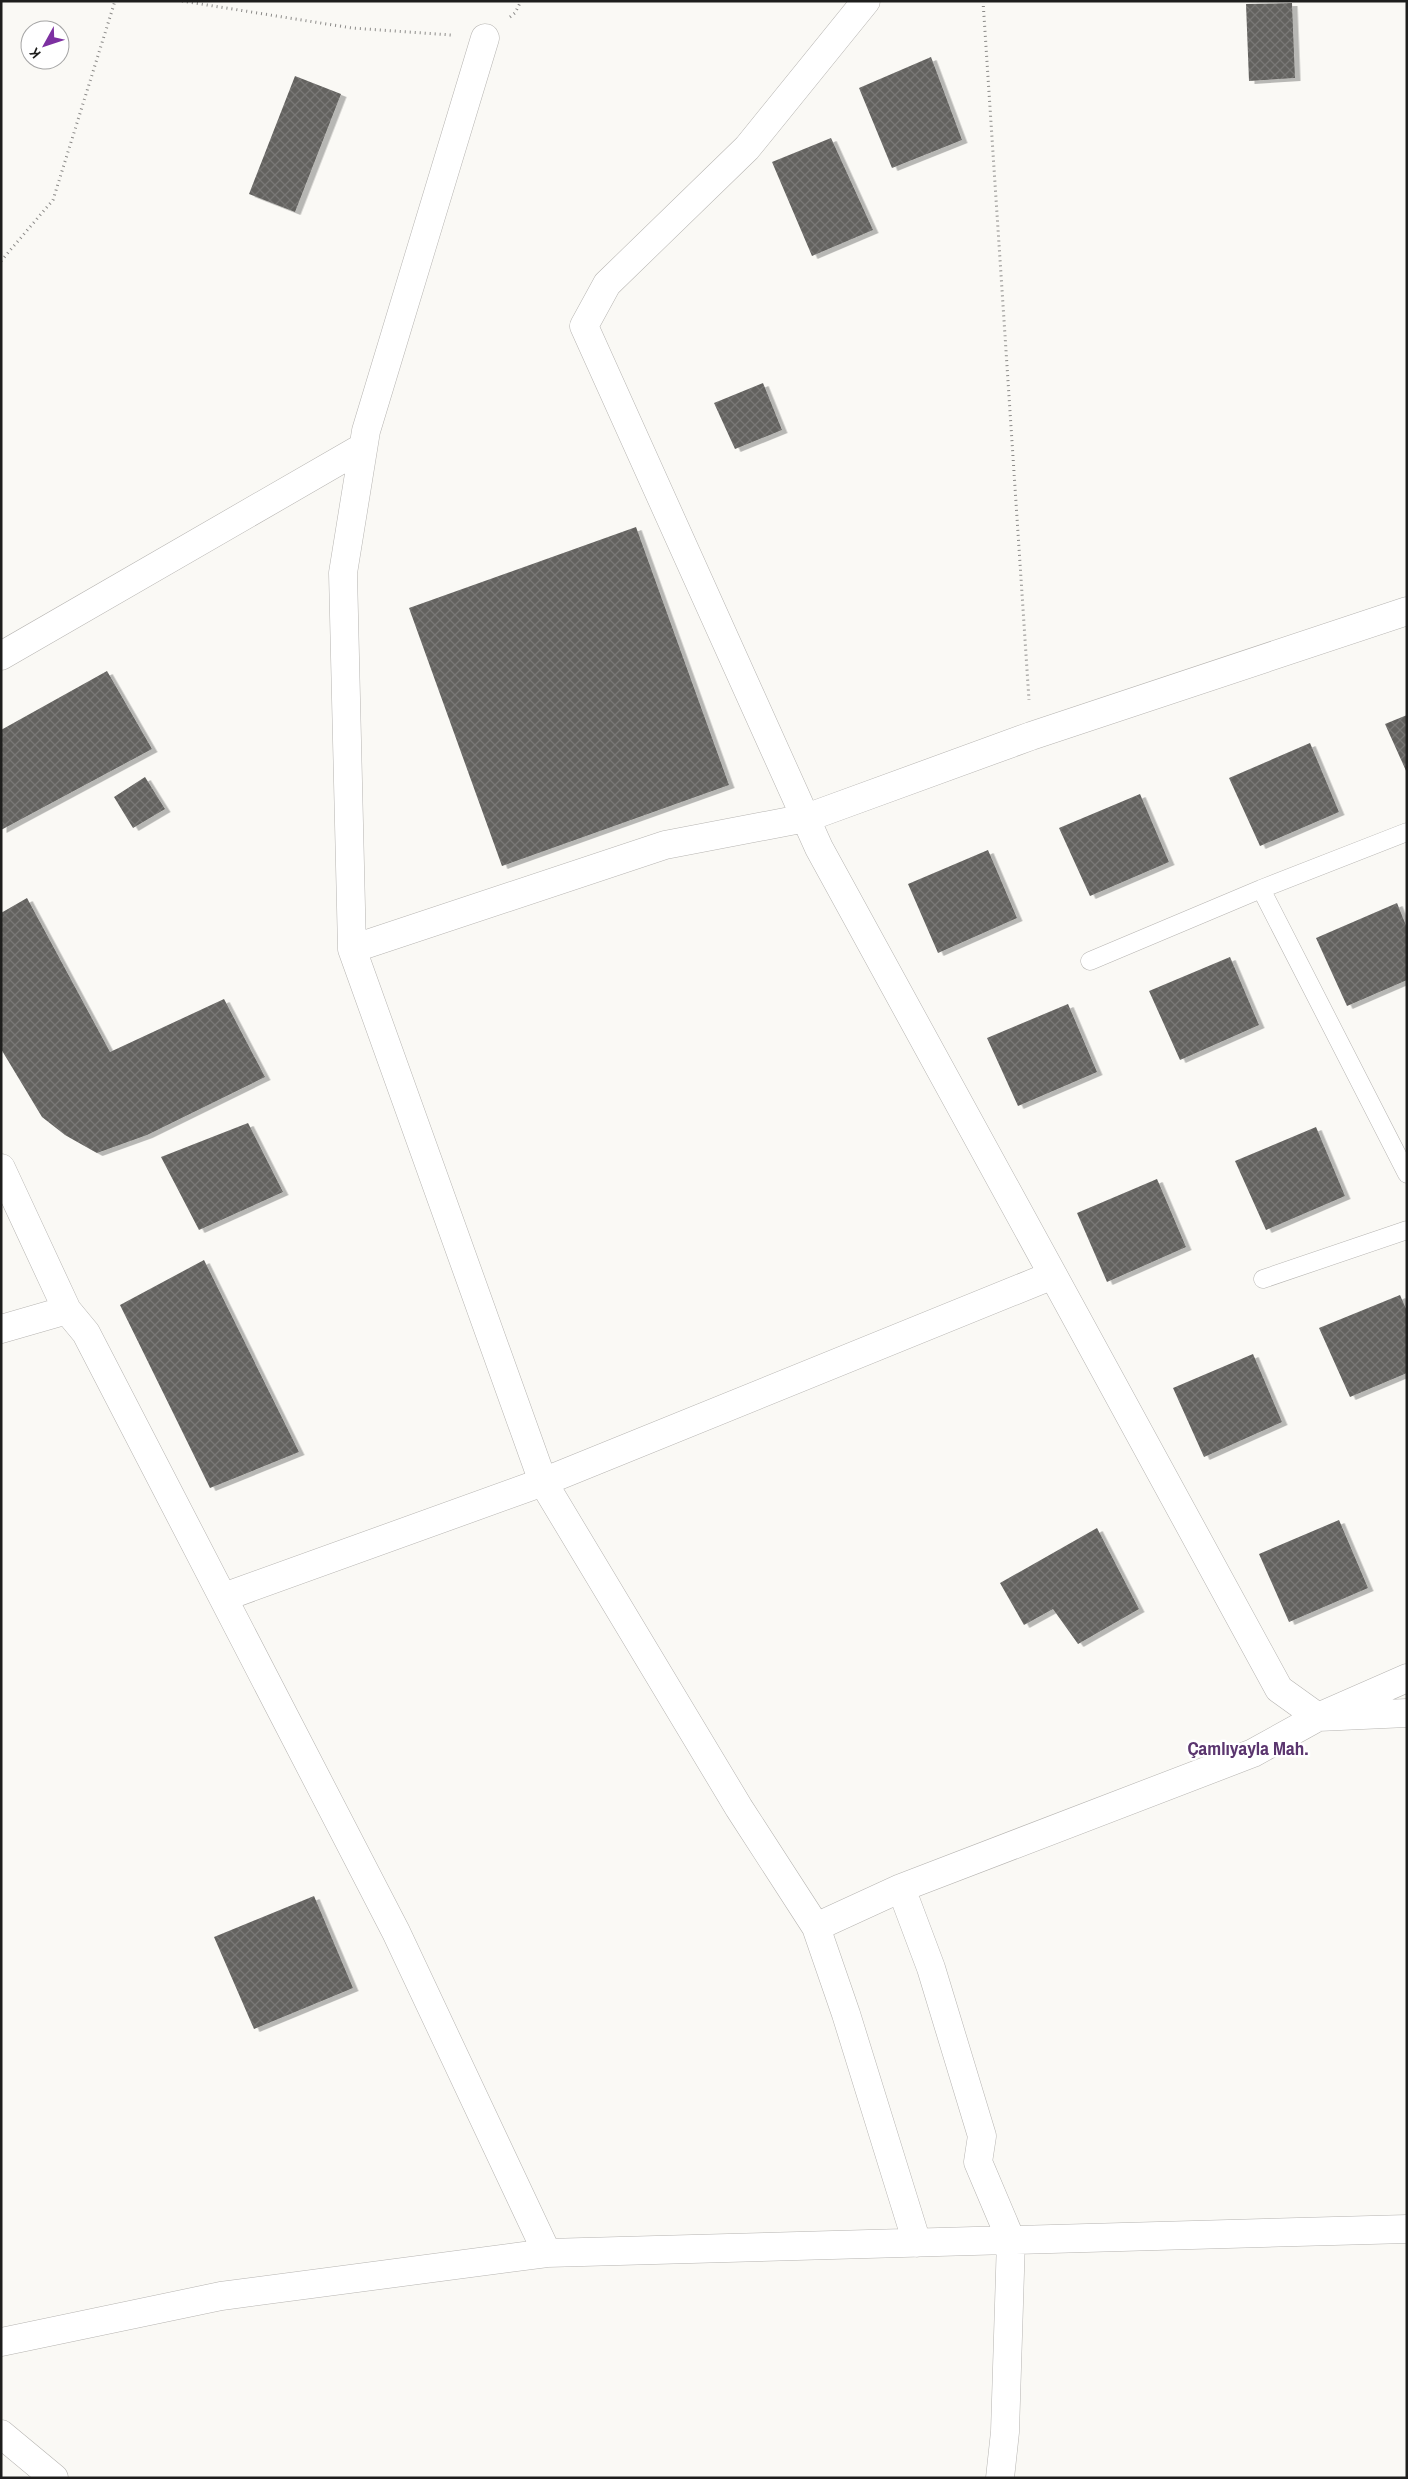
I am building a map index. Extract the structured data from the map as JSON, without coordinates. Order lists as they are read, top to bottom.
{
  "districts": ["Çamlıyayla Mah."],
  "north": "bottom left"
}
